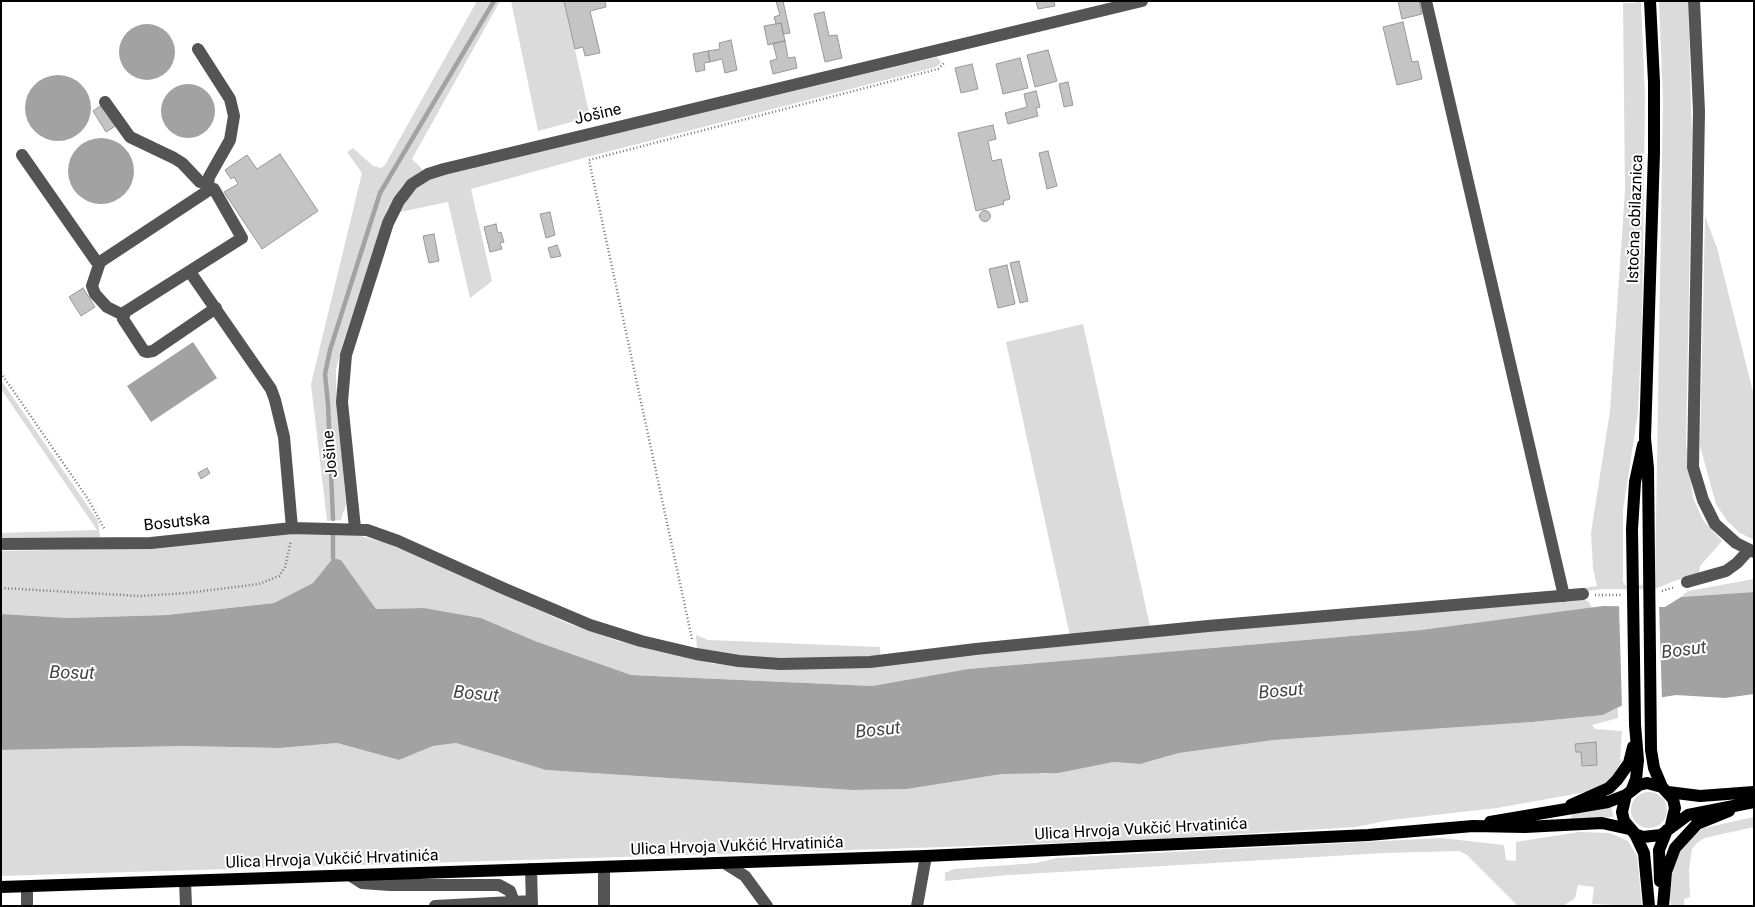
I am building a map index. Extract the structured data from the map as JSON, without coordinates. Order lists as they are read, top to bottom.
{
  "streets": {
    "main road": ["Istočna obilaznica", "Ulica Hrvoja Vukčić Hrvatinića"],
    "street": ["Jošine", "Bosutska"]
  },
  "crossings": [
    ["Jošine", "Bosutska"],
    ["Istočna obilaznica", "Ulica Hrvoja Vukčić Hrvatinića"]
  ],
  "water": ["Bosut"]
}
